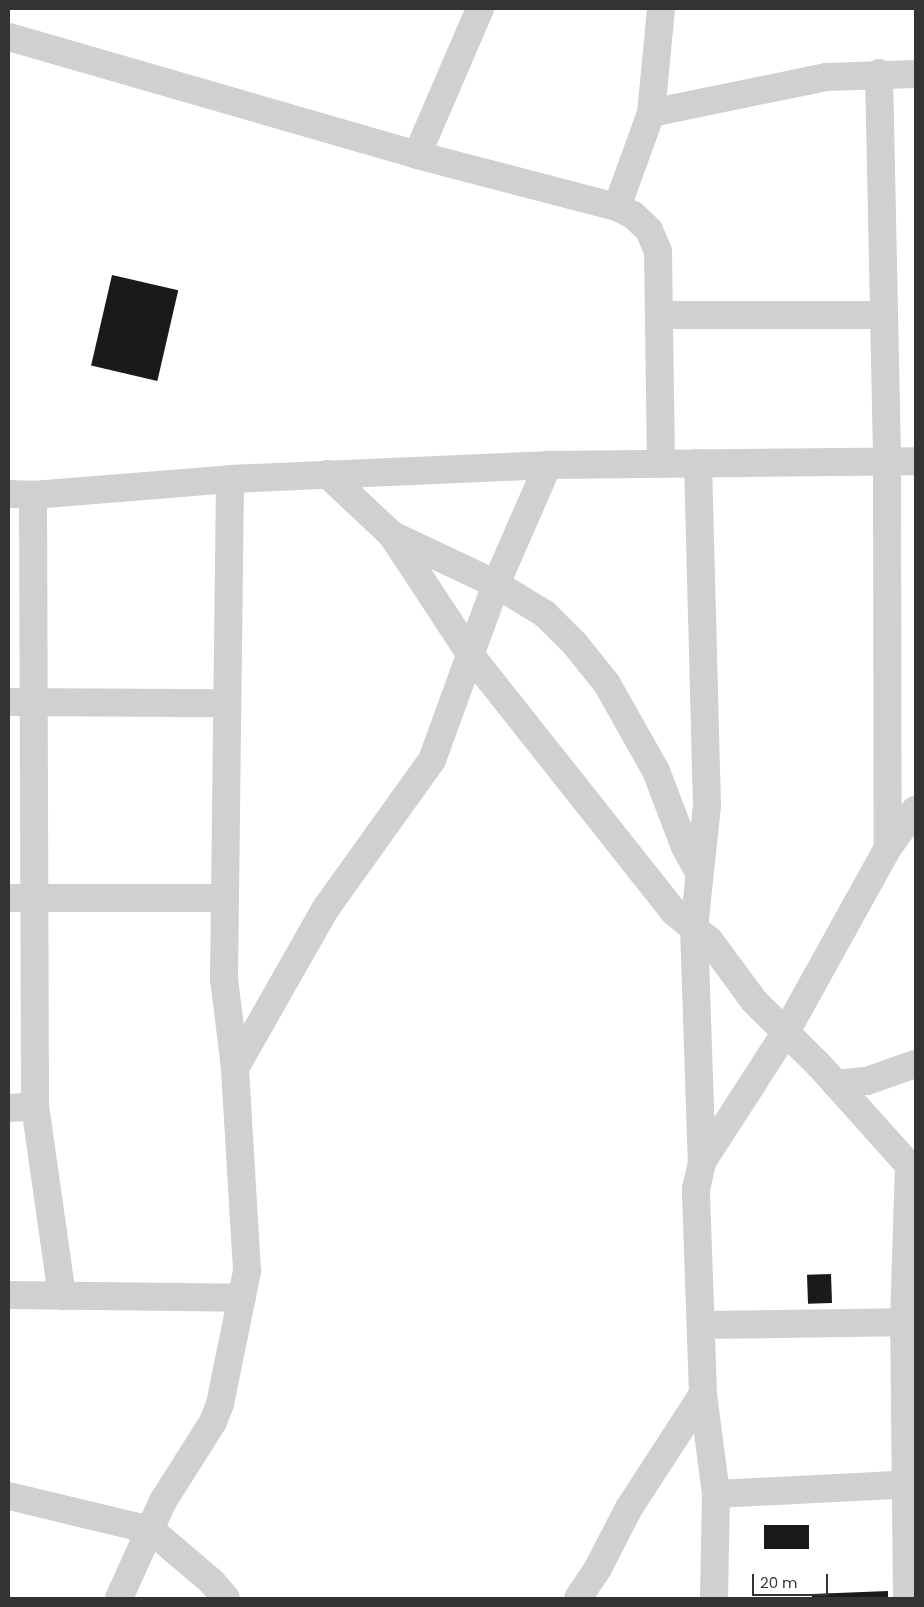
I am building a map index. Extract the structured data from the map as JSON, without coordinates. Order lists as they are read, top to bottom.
{
  "scale_bar": "20 m"
}
